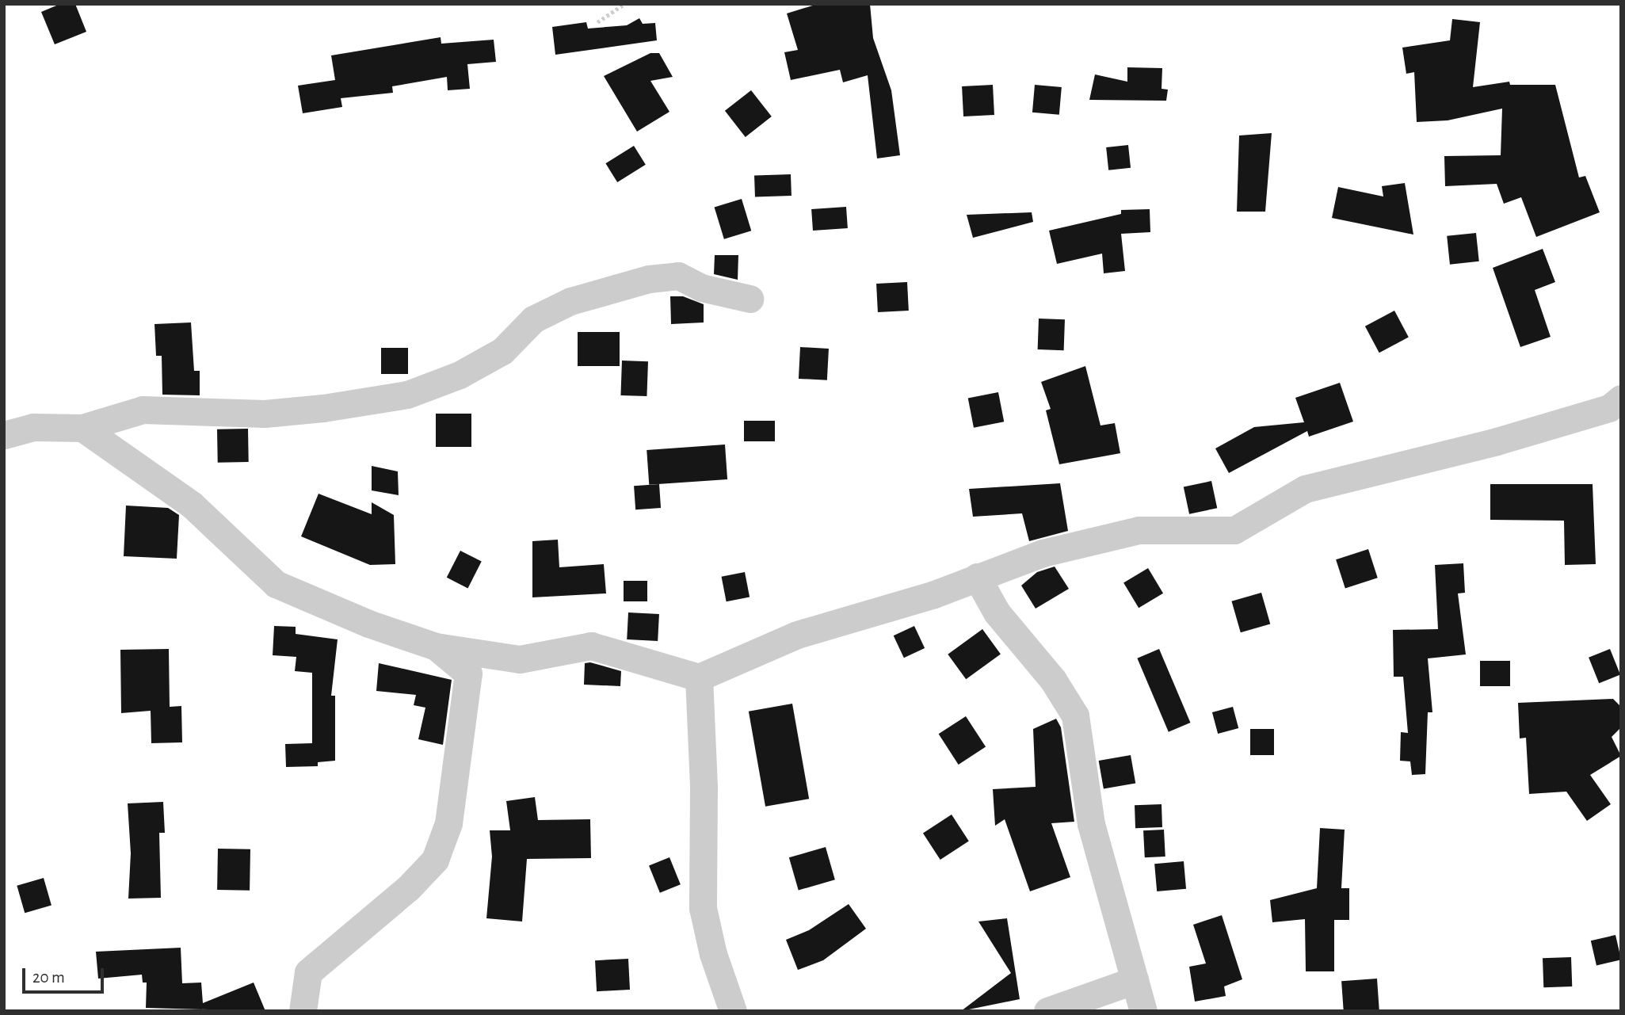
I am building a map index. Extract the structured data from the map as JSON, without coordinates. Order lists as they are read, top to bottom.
{
  "scale_bar": "20 m"
}
